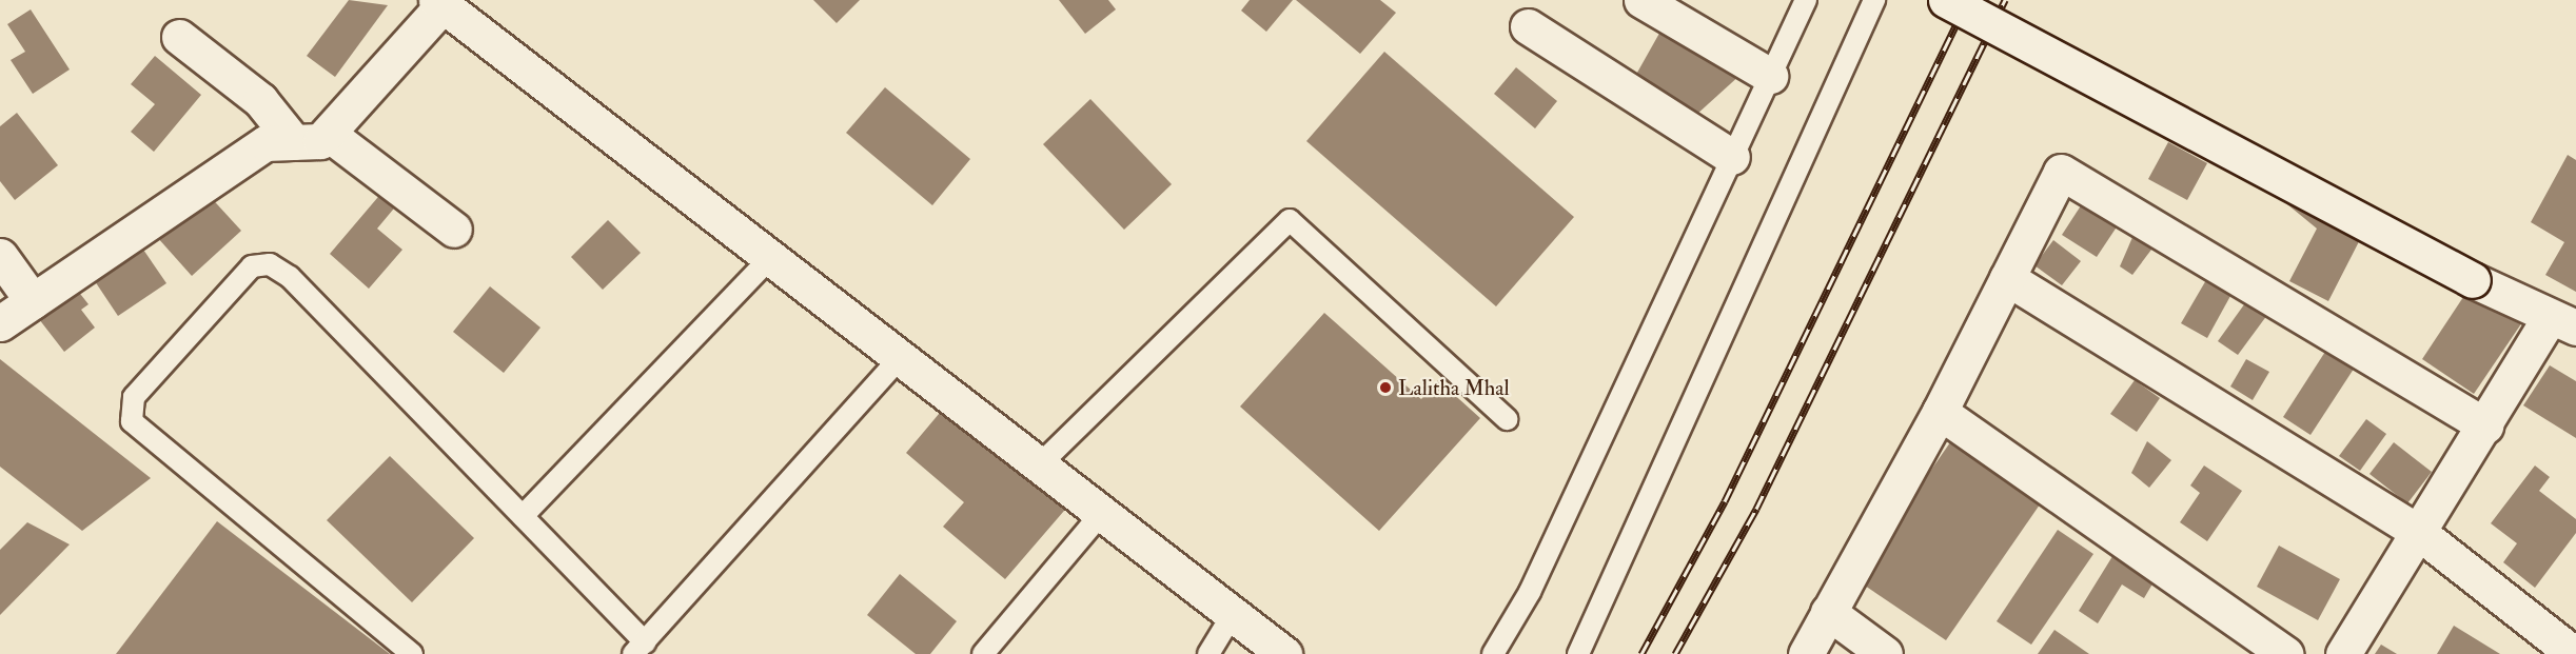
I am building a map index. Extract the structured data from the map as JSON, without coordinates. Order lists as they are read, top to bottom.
{
  "places": ["Lalitha Mhal"]
}
